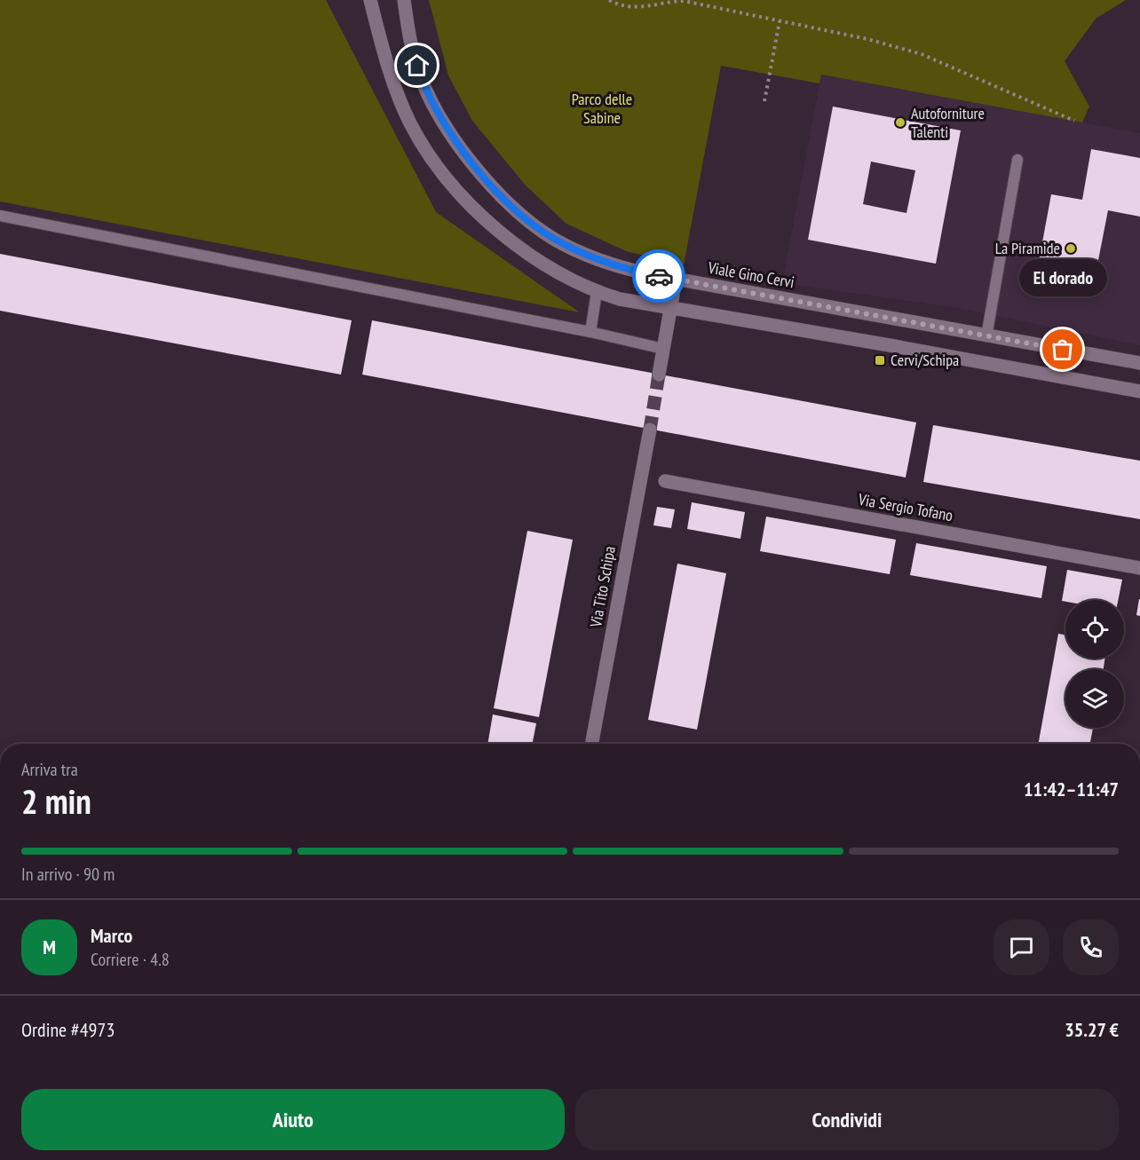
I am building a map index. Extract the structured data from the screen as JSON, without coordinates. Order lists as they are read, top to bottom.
{
  "streets": {
    "street": ["Viale Gino Cervi", "Via Sergio Tofano", "Via Tito Schipa"]
  },
  "parks": ["Parco delle Sabine"],
  "places": {
    "other": ["Autoforniture Talenti", "La Piramide", "El dorado"],
    "transit": ["Cervi/Schipa"]
  },
  "page": {
    "bubble": "El dorado",
    "heading": ["2 min", "Arriva tra", "11:42–11:47"],
    "panel": [
      "Marco",
      "Corriere · 4.8",
      "Ordine #4973",
      "35.27 €"
    ],
    "bar": "In arrivo · 90 m",
    "round": "M",
    "buttons": ["Aiuto", "Condividi"]
  }
}
